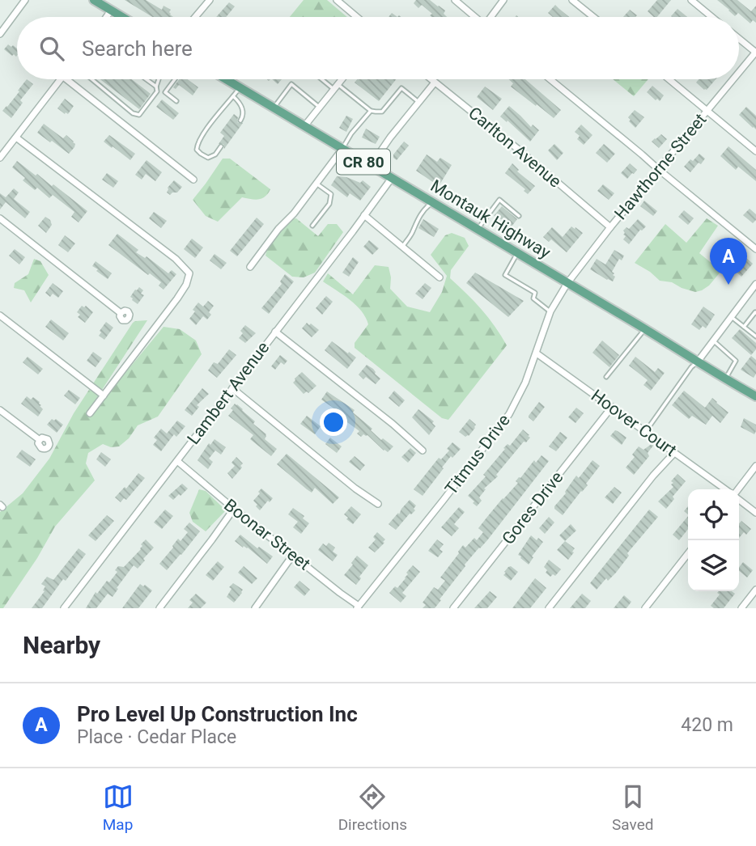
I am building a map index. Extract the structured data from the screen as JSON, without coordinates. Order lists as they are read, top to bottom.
{
  "streets": {
    "main road": ["CR 80", "Montauk Highway"],
    "street": [
      "Carlton Avenue",
      "Hawthorne Street",
      "Lambert Avenue",
      "Hoover Court",
      "Titmus Drive",
      "Gores Drive",
      "Boonar Street"
    ]
  },
  "crossings": [
    ["Carlton Avenue", "Hawthorne Street"],
    ["Hawthorne Street", "Montauk Highway"],
    ["Hawthorne Street", "Titmus Drive"],
    ["Montauk Highway", "Lambert Avenue"],
    ["Montauk Highway", "Titmus Drive"],
    ["Lambert Avenue", "Boonar Street"],
    ["Hoover Court", "Titmus Drive"],
    ["Hoover Court", "Gores Drive"],
    ["Titmus Drive", "Boonar Street"]
  ],
  "page": {
    "search": "Search here",
    "pins": "A",
    "heading": "Nearby",
    "list": [
      {
        "mark": "A",
        "name": "Pro Level Up Construction Inc",
        "note": "Place · Cedar Place",
        "value": "420 m"
      }
    ],
    "nav": ["Map", "Directions", "Saved"]
  }
}
